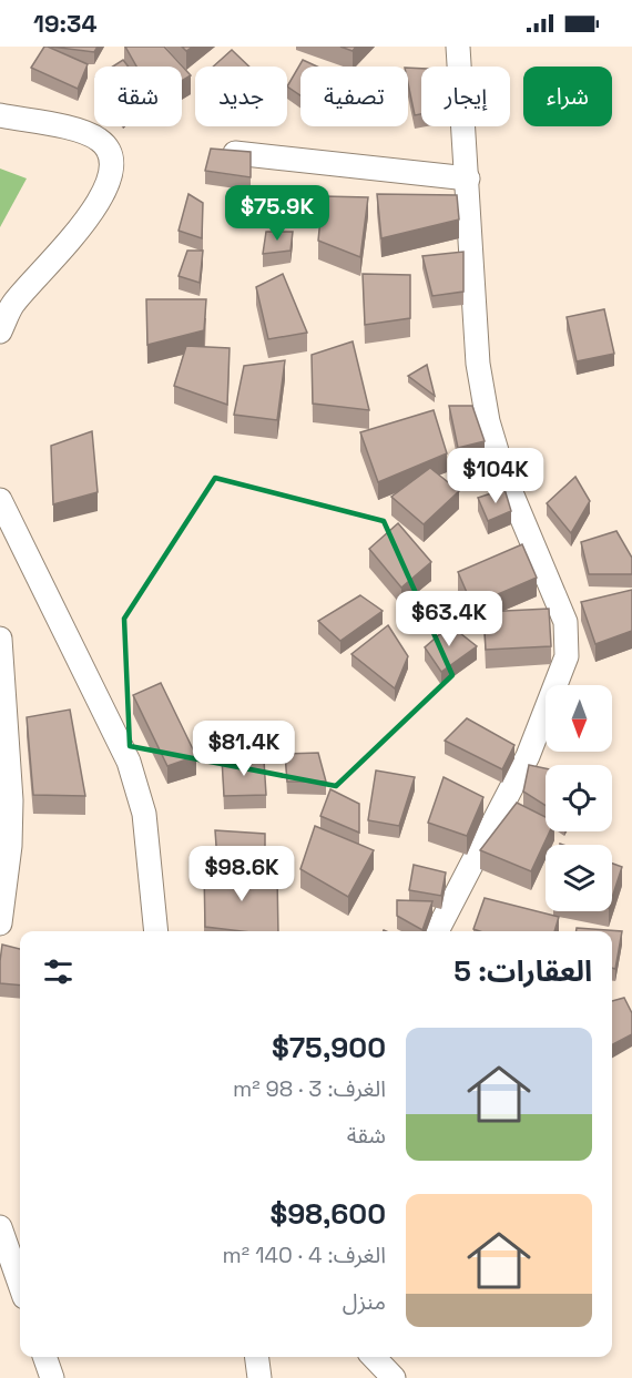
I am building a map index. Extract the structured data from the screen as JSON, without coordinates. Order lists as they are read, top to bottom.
{
  "north": "bottom",
  "page": {
    "status": "19:34",
    "chip": [
      "شراء",
      "إيجار",
      "تصفية",
      "جديد",
      "شقة"
    ],
    "price": [
      "$75.9K",
      "$104K",
      "$63.4K",
      "$81.4K",
      "$98.6K"
    ],
    "heading": "العقارات: 5",
    "list": [
      {
        "name": "$75,900",
        "note": "الغرف: 3 · 98 m² · شقة"
      },
      {
        "name": "$98,600",
        "note": "الغرف: 4 · 140 m² · منزل"
      }
    ]
  }
}
